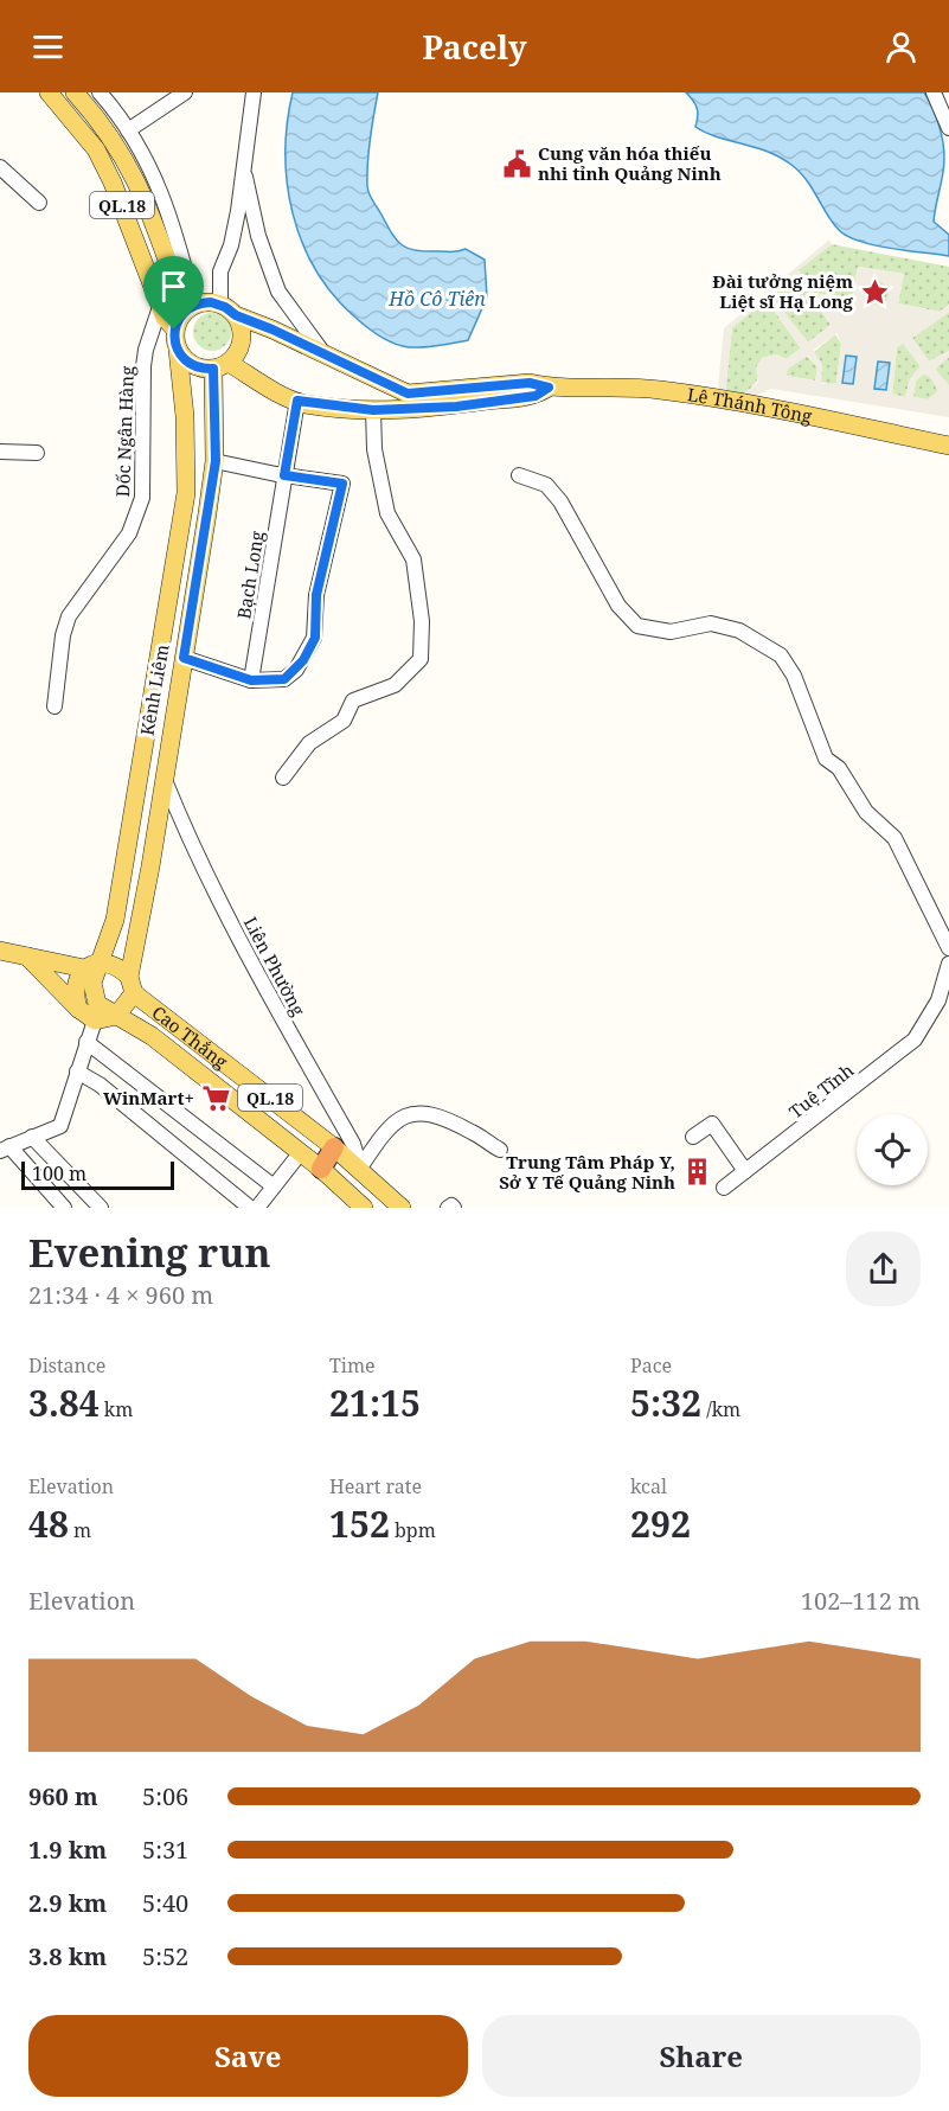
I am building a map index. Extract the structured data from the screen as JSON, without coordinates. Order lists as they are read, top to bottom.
{
  "streets": {
    "main road": [
      "QL.18",
      "Lê Thánh Tông",
      "Kênh Liêm",
      "Cao Thắng"
    ],
    "street": [
      "Dốc Ngân Hàng",
      "Bạch Long",
      "Liên Phường",
      "Tuệ Tĩnh"
    ]
  },
  "crossings": [
    ["QL.18", "Lê Thánh Tông"],
    ["QL.18", "Dốc Ngân Hàng"],
    ["QL.18", "Kênh Liêm"],
    ["Lê Thánh Tông", "Bạch Long"],
    ["Lê Thánh Tông", "Kênh Liêm"],
    ["Kênh Liêm", "Liên Phường"],
    ["Kênh Liêm", "Cao Thắng"],
    ["Liên Phường", "Cao Thắng"]
  ],
  "water": ["Hồ Cô Tiên"],
  "places": {
    "public building": ["Cung văn hóa thiếu nhi tỉnh Quảng Ninh"],
    "place": ["Đài tưởng niệm Liệt sĩ Hạ Long"],
    "supermarket": ["WinMart+"],
    "building": ["Trung Tâm Pháp Y, Sở Y Tế Quảng Ninh"]
  },
  "scale_bar": "100 m",
  "page": {
    "header": "Pacely",
    "scale": "100 m",
    "heading": ["Evening run", "21:34 · 4 × 960 m"],
    "stats": [
      ["Distance", "3.84 km"],
      ["Time", "21:15"],
      ["Pace", "5:32 /km"],
      ["Elevation", "48 m"],
      ["Heart rate", "152 bpm"],
      ["kcal", "292"]
    ],
    "chart": ["Elevation", "102–112 m"],
    "list": [
      {
        "name": "960 m",
        "note": "5:06"
      },
      {
        "name": "1.9 km",
        "note": "5:31"
      },
      {
        "name": "2.9 km",
        "note": "5:40"
      },
      {
        "name": "3.8 km",
        "note": "5:52"
      }
    ],
    "buttons": ["Save", "Share"]
  }
}
